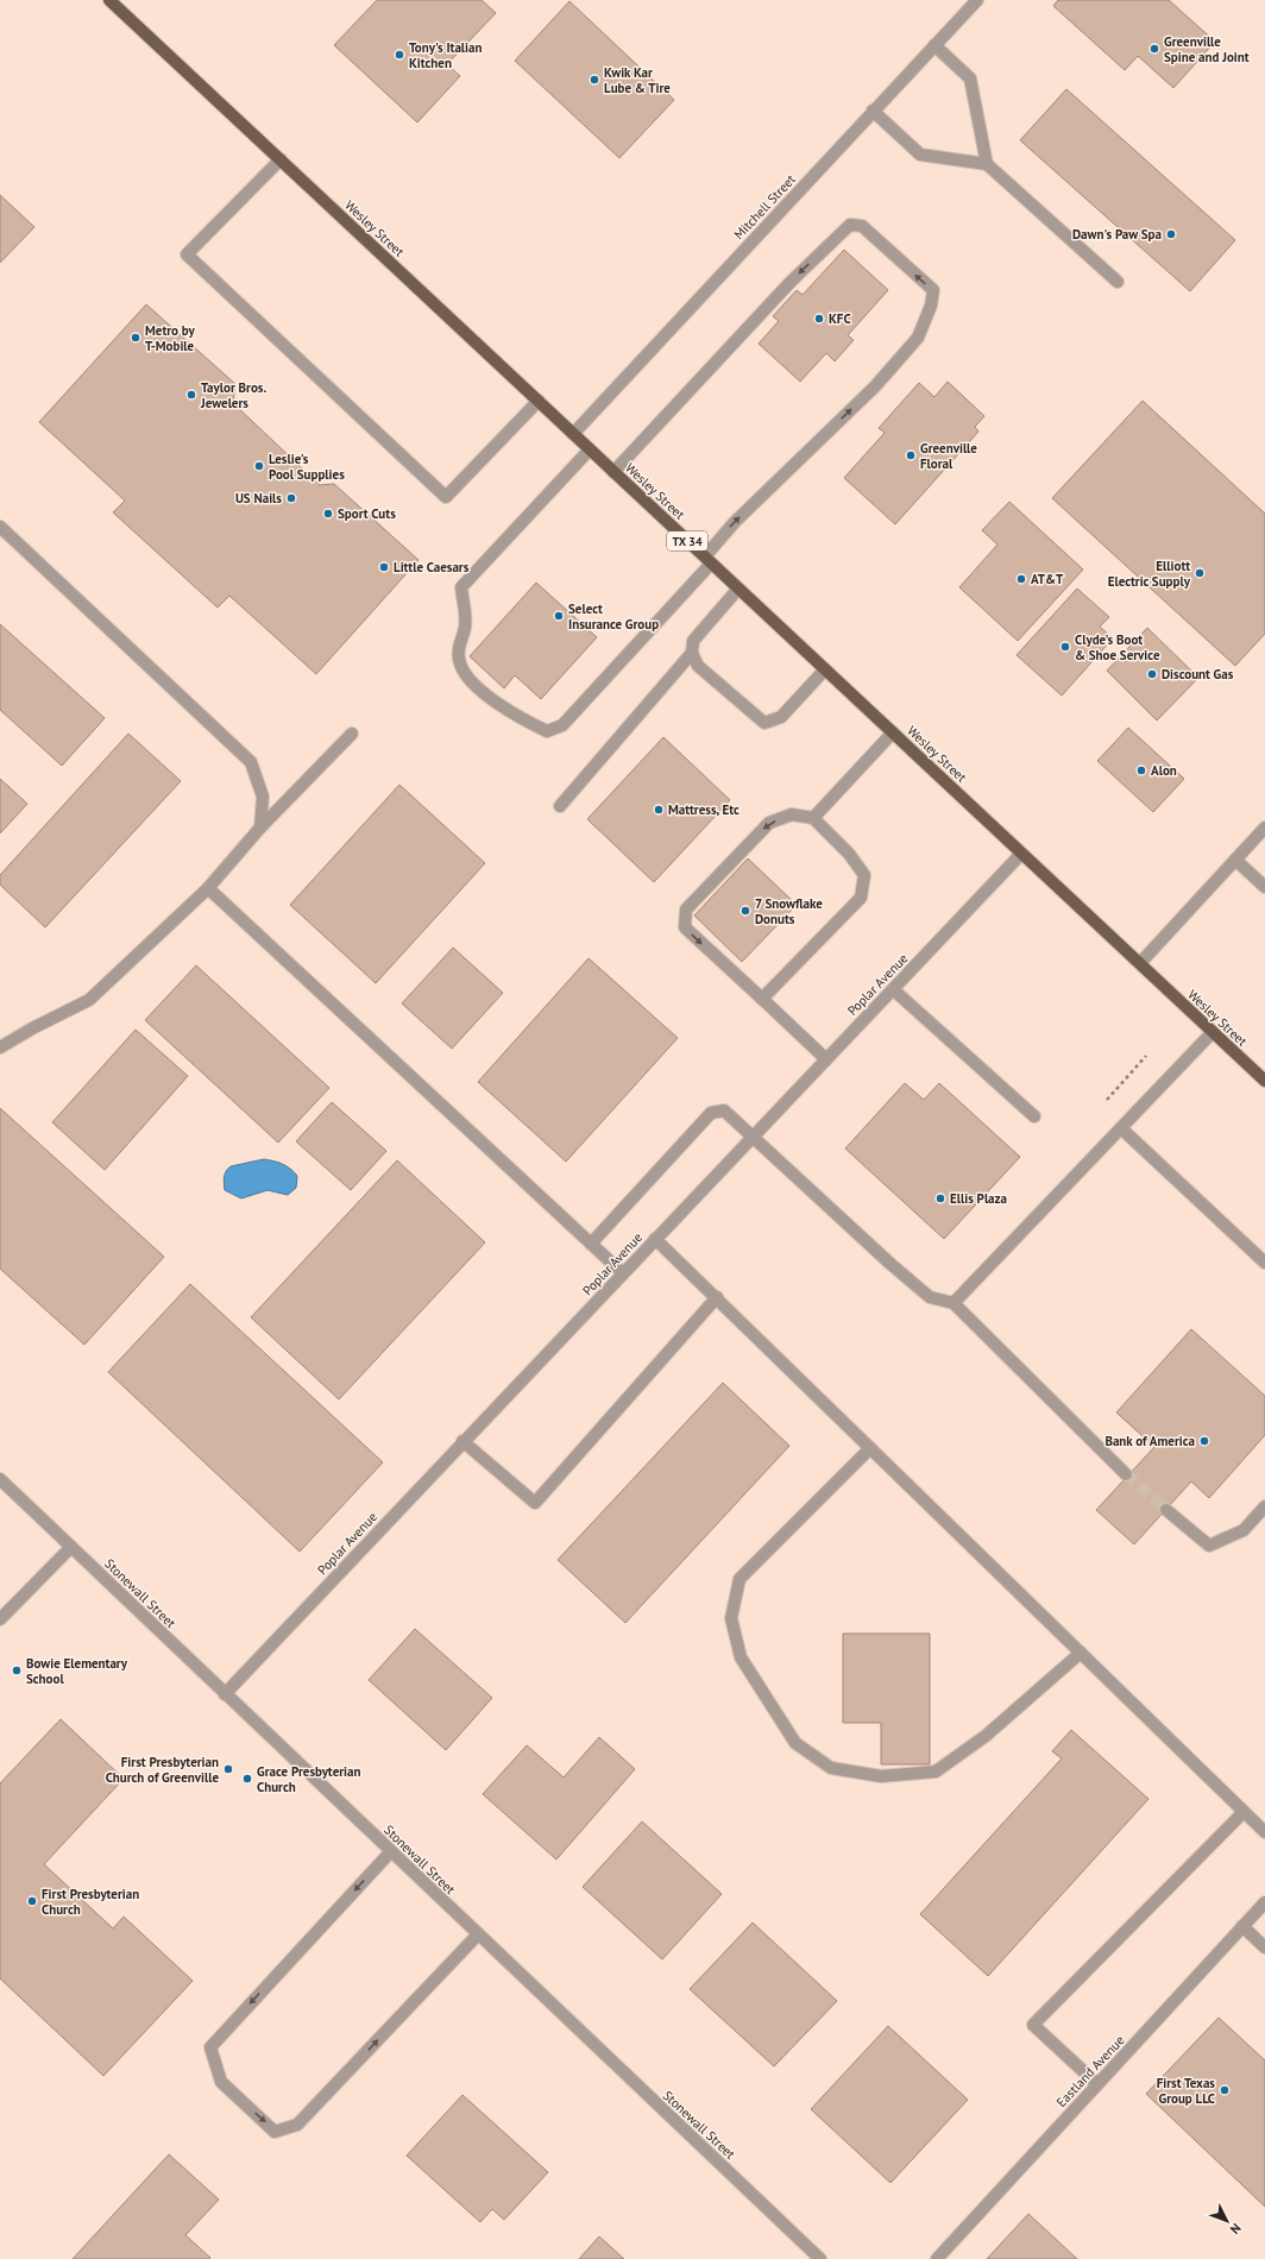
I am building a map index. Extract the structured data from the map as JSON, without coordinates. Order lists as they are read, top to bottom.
{
  "streets": {
    "main road": ["Wesley Street", "TX 34"],
    "street": [
      "Mitchell Street",
      "Poplar Avenue",
      "Stonewall Street",
      "Eastland Avenue"
    ]
  },
  "crossings": [
    ["Mitchell Street", "Wesley Street"],
    ["Wesley Street", "Poplar Avenue"],
    ["Poplar Avenue", "Stonewall Street"]
  ],
  "places": [
    "Greenville Spine and Joint",
    "Tony's Italian Kitchen",
    "Kwik Kar Lube & Tire",
    "Dawn's Paw Spa",
    "KFC",
    "Metro by T-Mobile",
    "Taylor Bros. Jewelers",
    "Greenville Floral",
    "Leslie's Pool Supplies",
    "US Nails",
    "Sport Cuts",
    "Little Caesars",
    "Elliott Electric Supply",
    "AT&T",
    "Select Insurance Group",
    "Clyde's Boot & Shoe Service",
    "Discount Gas",
    "Alon",
    "Mattress, Etc",
    "7 Snowflake Donuts",
    "Ellis Plaza",
    "Bank of America",
    "Bowie Elementary School",
    "First Presbyterian Church of Greenville",
    "Grace Presbyterian Church",
    "First Presbyterian Church",
    "First Texas Group LLC"
  ],
  "north": "bottom right"
}
